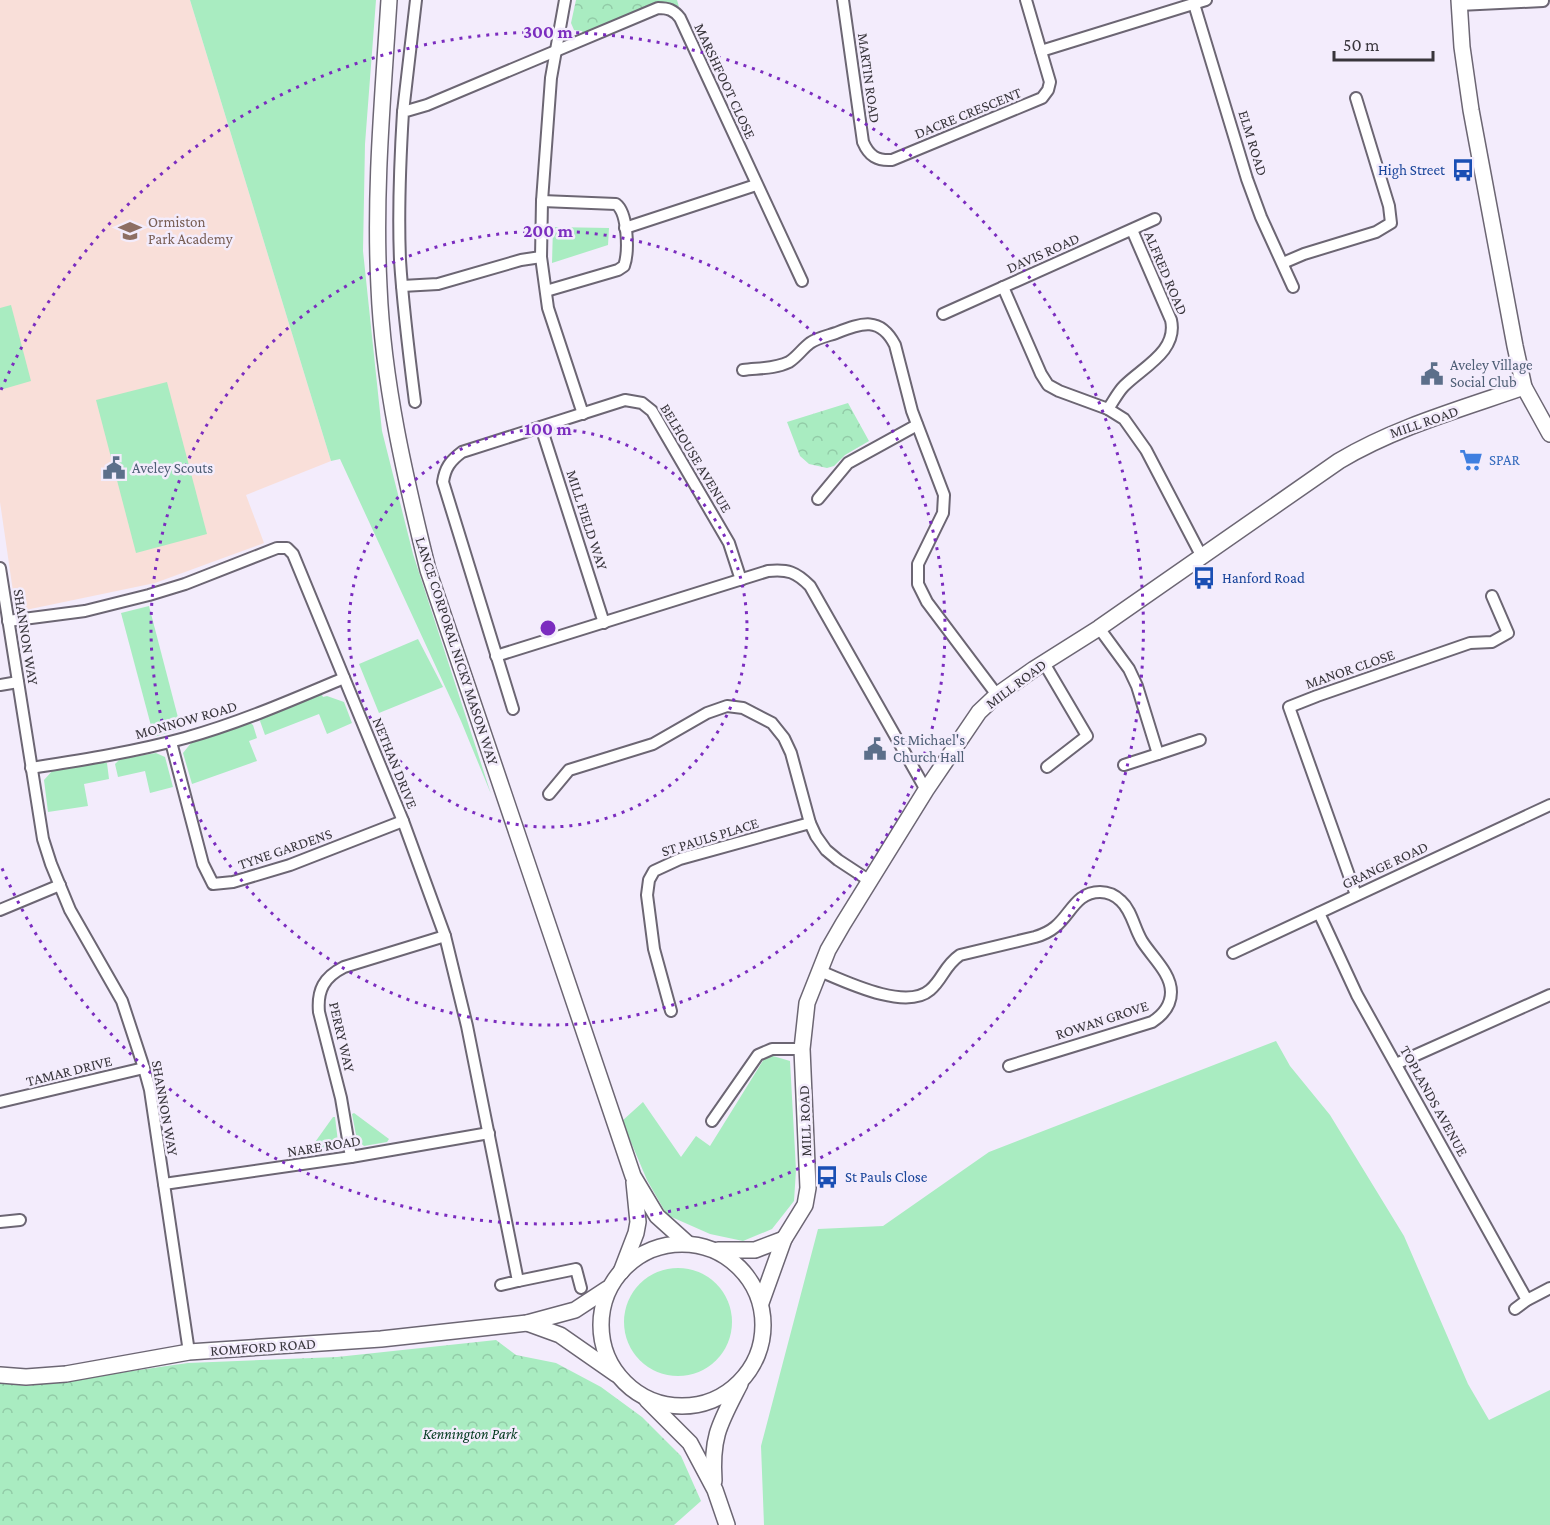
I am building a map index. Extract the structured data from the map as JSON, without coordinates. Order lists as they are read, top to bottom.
{
  "streets": {
    "street": [
      "MARTIN ROAD",
      "MARSHFOOT CLOSE",
      "DACRE CRESCENT",
      "ELM ROAD",
      "DAVIS ROAD",
      "ALFRED ROAD",
      "MILL ROAD",
      "BELHOUSE AVENUE",
      "MILL FIELD WAY",
      "SHANNON WAY",
      "LANCE CORPORAL NICKY MASON WAY",
      "MANOR CLOSE",
      "MONNOW ROAD",
      "NETHAN DRIVE",
      "ST PAULS PLACE",
      "TYNE GARDENS",
      "GRANGE ROAD",
      "ROWAN GROVE",
      "PERRY WAY",
      "TAMAR DRIVE",
      "TOPLANDS AVENUE",
      "NARE ROAD",
      "ROMFORD ROAD"
    ]
  },
  "crossings": [
    ["MARTIN ROAD", "DACRE CRESCENT"],
    ["DAVIS ROAD", "ALFRED ROAD"],
    ["MILL ROAD", "LANCE CORPORAL NICKY MASON WAY"],
    ["MILL ROAD", "ROWAN GROVE"],
    ["MILL ROAD", "ROMFORD ROAD"],
    ["BELHOUSE AVENUE", "MILL FIELD WAY"],
    ["SHANNON WAY", "MONNOW ROAD"],
    ["SHANNON WAY", "NETHAN DRIVE"],
    ["SHANNON WAY", "TAMAR DRIVE"],
    ["SHANNON WAY", "NARE ROAD"],
    ["SHANNON WAY", "ROMFORD ROAD"],
    ["LANCE CORPORAL NICKY MASON WAY", "ROMFORD ROAD"],
    ["MANOR CLOSE", "GRANGE ROAD"],
    ["MONNOW ROAD", "NETHAN DRIVE"],
    ["MONNOW ROAD", "TYNE GARDENS"],
    ["NETHAN DRIVE", "TYNE GARDENS"],
    ["NETHAN DRIVE", "PERRY WAY"],
    ["NETHAN DRIVE", "NARE ROAD"],
    ["GRANGE ROAD", "TOPLANDS AVENUE"],
    ["PERRY WAY", "NARE ROAD"]
  ],
  "parks": ["Kennington Park"],
  "places": {
    "bus stop": ["High Street", "Hanford Road", "St Pauls Close"],
    "school or university": ["Ormiston Park Academy"],
    "public building": ["Aveley Village Social Club", "Aveley Scouts", "St Michael's Church Hall"],
    "supermarket": ["SPAR"]
  },
  "scale_bar": "50 m",
  "rings": ["300 m", "200 m", "100 m"]
}
